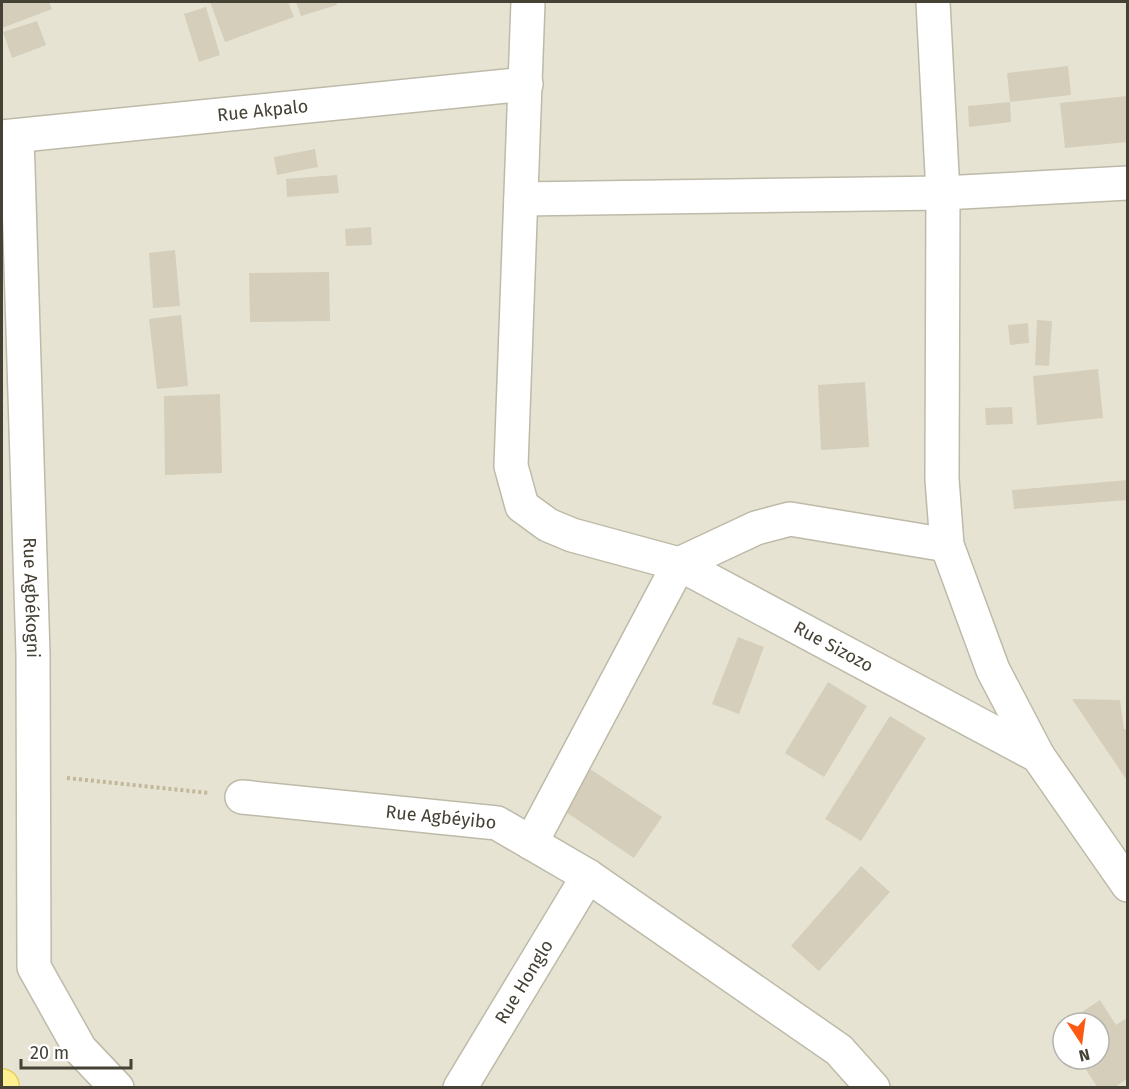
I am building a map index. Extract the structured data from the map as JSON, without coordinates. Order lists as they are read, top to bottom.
{
  "streets": {
    "street": [
      "Rue Akpalo",
      "Rue Agbékogni",
      "Rue Sizozo",
      "Rue Agbéyibo",
      "Rue Honglo"
    ]
  },
  "crossings": [
    ["Rue Akpalo", "Rue Agbékogni"],
    ["Rue Akpalo", "Rue Sizozo"],
    ["Rue Agbéyibo", "Rue Honglo"]
  ],
  "scale_bar": "20 m",
  "north": "bottom"
}
